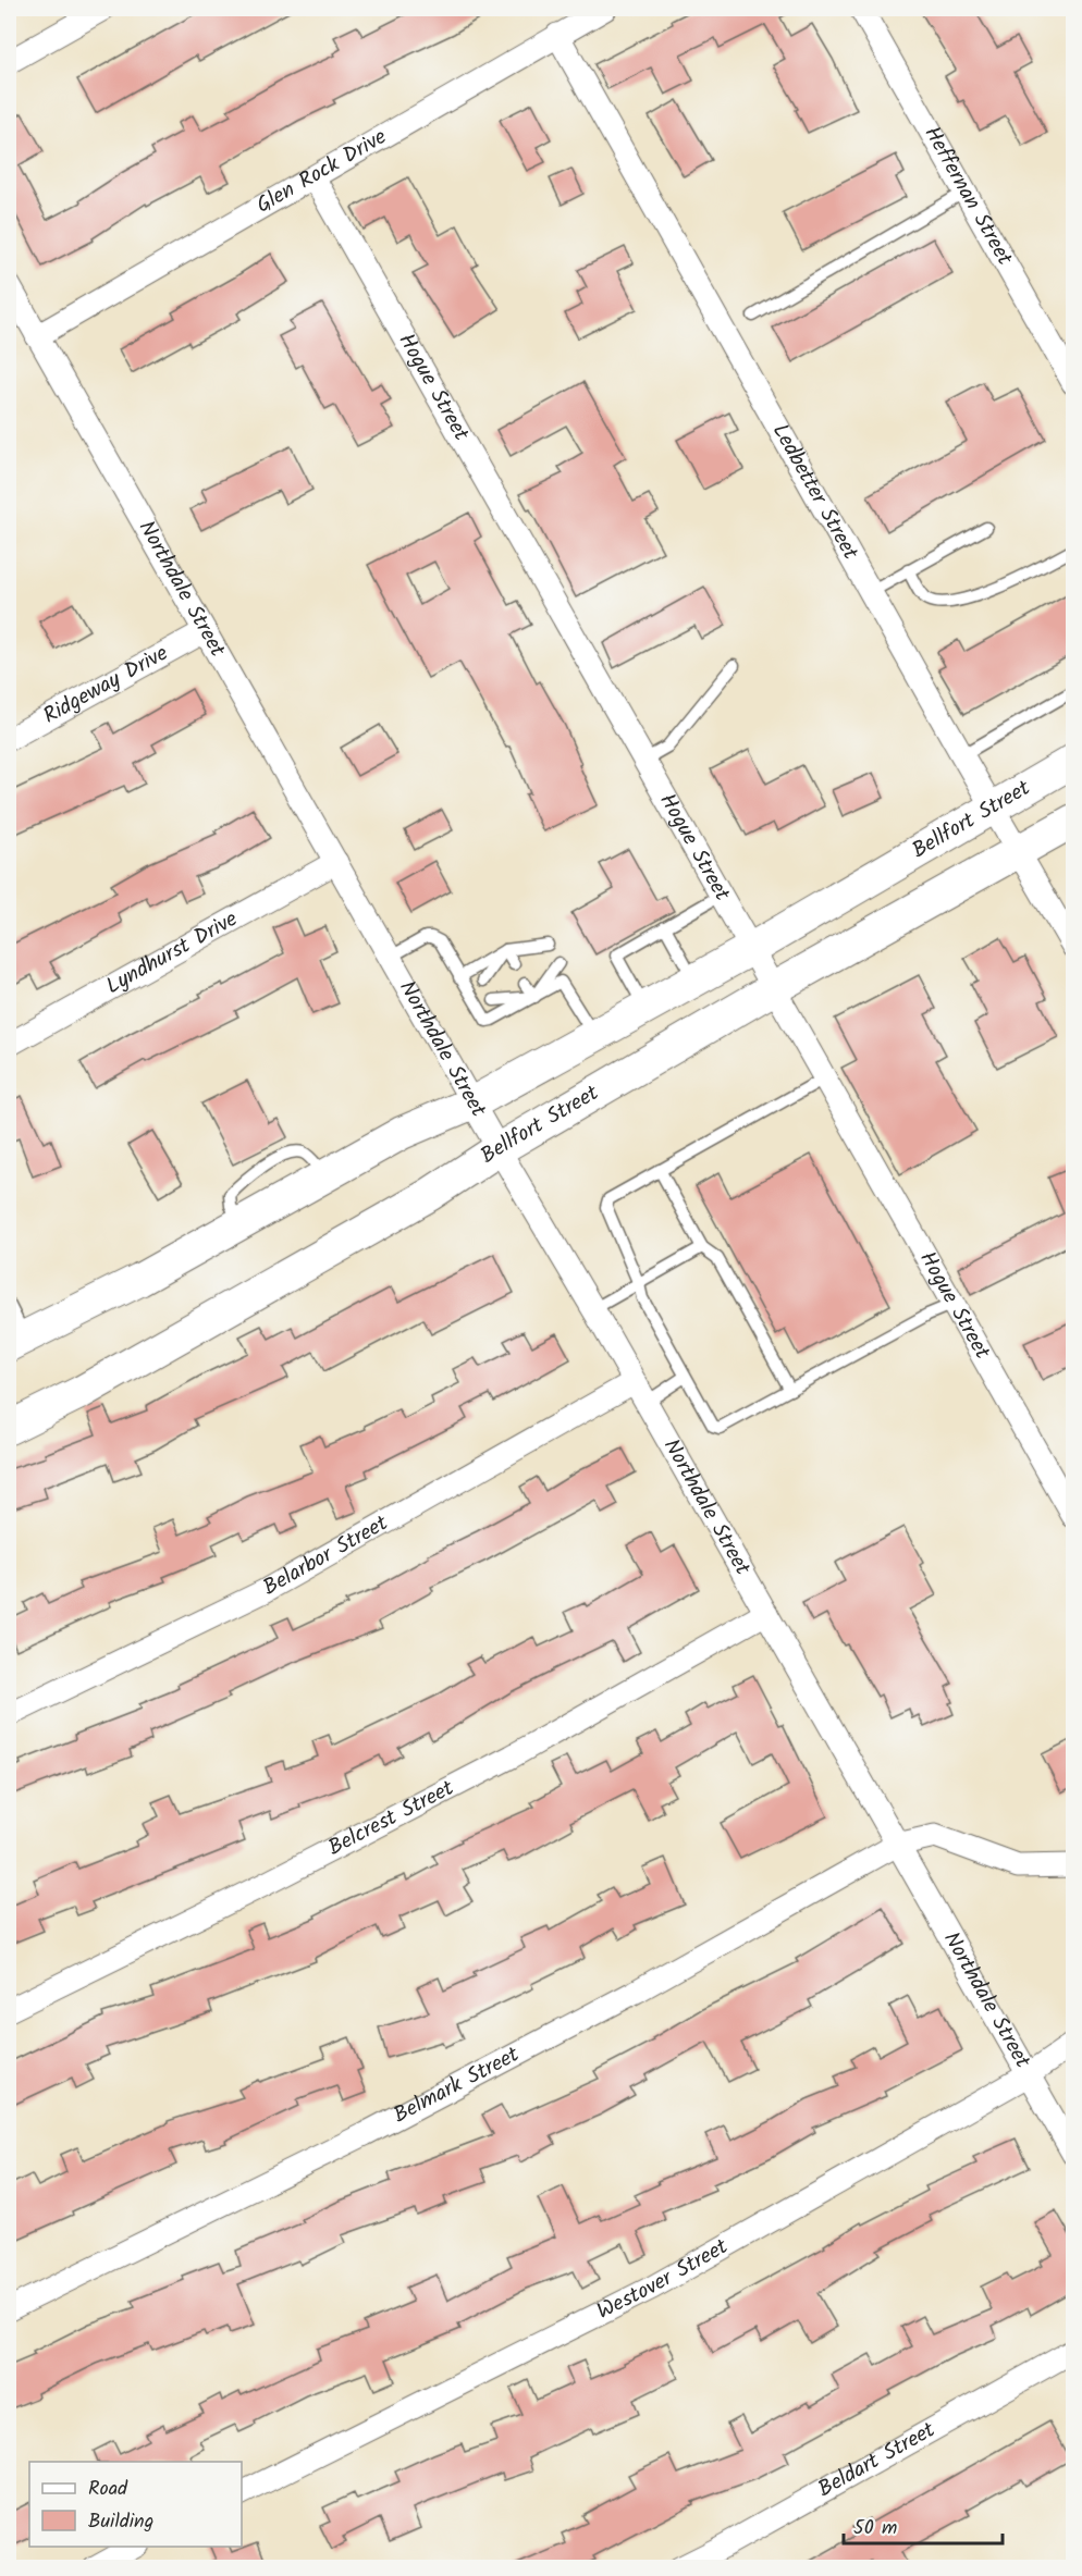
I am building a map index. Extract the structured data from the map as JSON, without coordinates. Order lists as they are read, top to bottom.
{
  "streets": {
    "main road": ["Bellfort Street"],
    "street": [
      "Glen Rock Drive",
      "Heffernan Street",
      "Hogue Street",
      "Ledbetter Street",
      "Northdale Street",
      "Ridgeway Drive",
      "Lyndhurst Drive",
      "Belarbor Street",
      "Belcrest Street",
      "Belmark Street",
      "Westover Street",
      "Beldart Street"
    ]
  },
  "crossings": [
    ["Glen Rock Drive", "Hogue Street"],
    ["Glen Rock Drive", "Ledbetter Street"],
    ["Glen Rock Drive", "Northdale Street"],
    ["Hogue Street", "Bellfort Street"],
    ["Ledbetter Street", "Bellfort Street"],
    ["Northdale Street", "Ridgeway Drive"],
    ["Northdale Street", "Bellfort Street"],
    ["Northdale Street", "Lyndhurst Drive"],
    ["Northdale Street", "Belarbor Street"],
    ["Northdale Street", "Belcrest Street"],
    ["Northdale Street", "Belmark Street"],
    ["Northdale Street", "Westover Street"]
  ],
  "legend": ["Road", "Building"],
  "scale_bar": "50 m"
}
